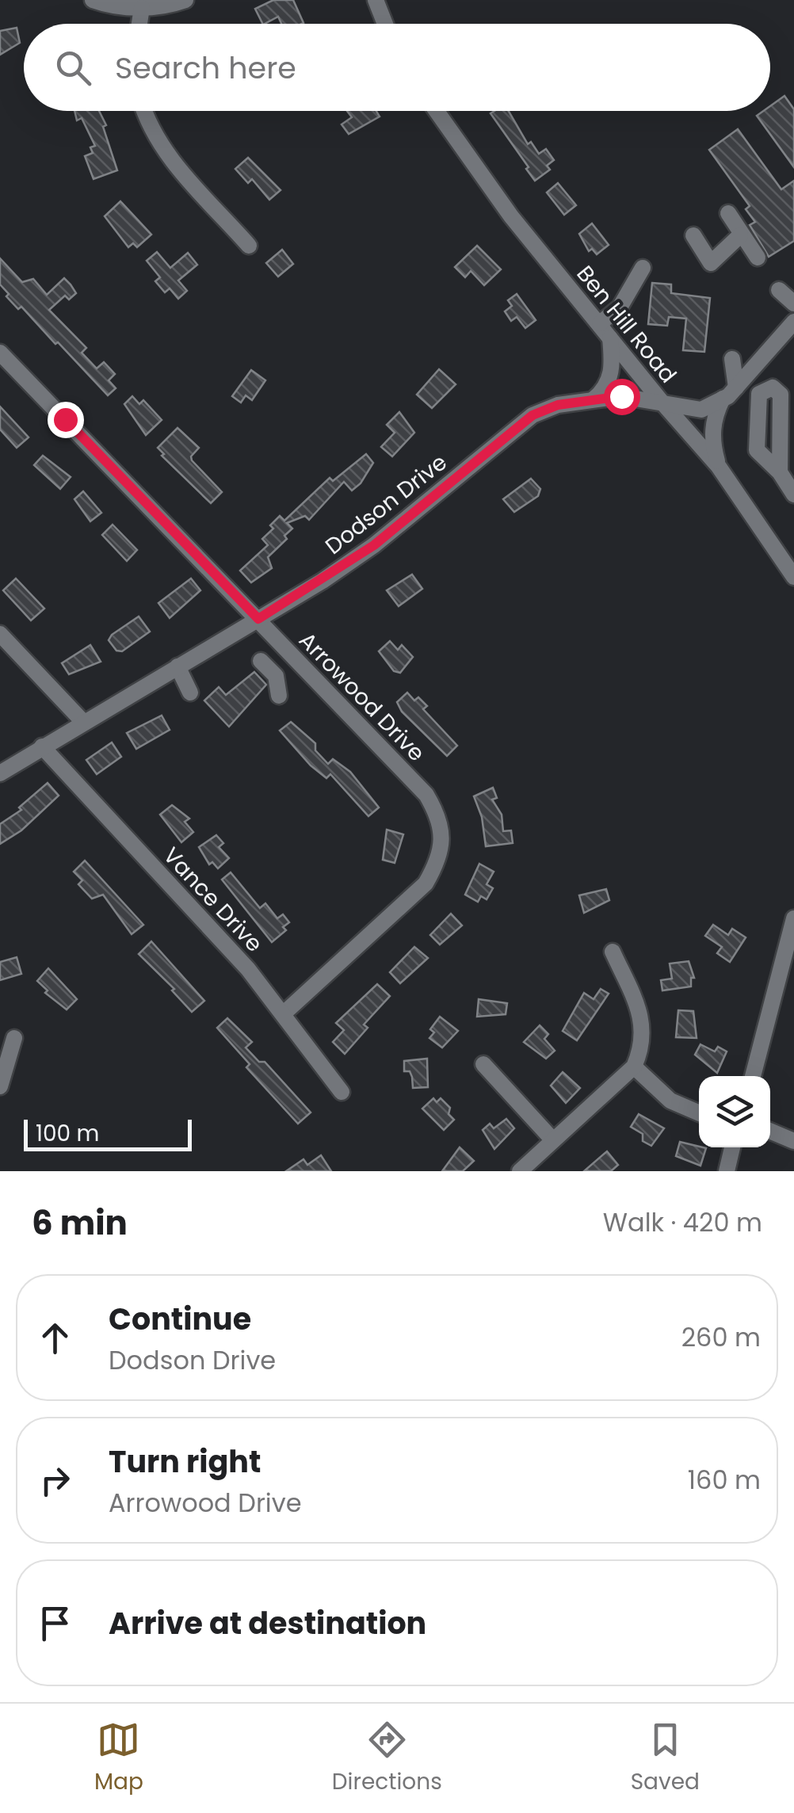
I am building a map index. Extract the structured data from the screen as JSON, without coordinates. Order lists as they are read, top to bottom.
{
  "streets": {
    "street": [
      "Ben Hill Road",
      "Dodson Drive",
      "Arrowood Drive",
      "Vance Drive"
    ]
  },
  "crossings": [
    ["Ben Hill Road", "Dodson Drive"],
    ["Dodson Drive", "Arrowood Drive"],
    ["Dodson Drive", "Vance Drive"],
    ["Arrowood Drive", "Vance Drive"]
  ],
  "scale_bar": "100 m",
  "page": {
    "search": "Search here",
    "scale": "100 m",
    "heading": ["6 min", "Walk · 420 m"],
    "list": [
      ["Continue", "Dodson Drive", "260 m"],
      ["Turn right", "Arrowood Drive", "160 m"],
      "Arrive at destination"
    ],
    "nav": ["Map", "Directions", "Saved"]
  }
}
